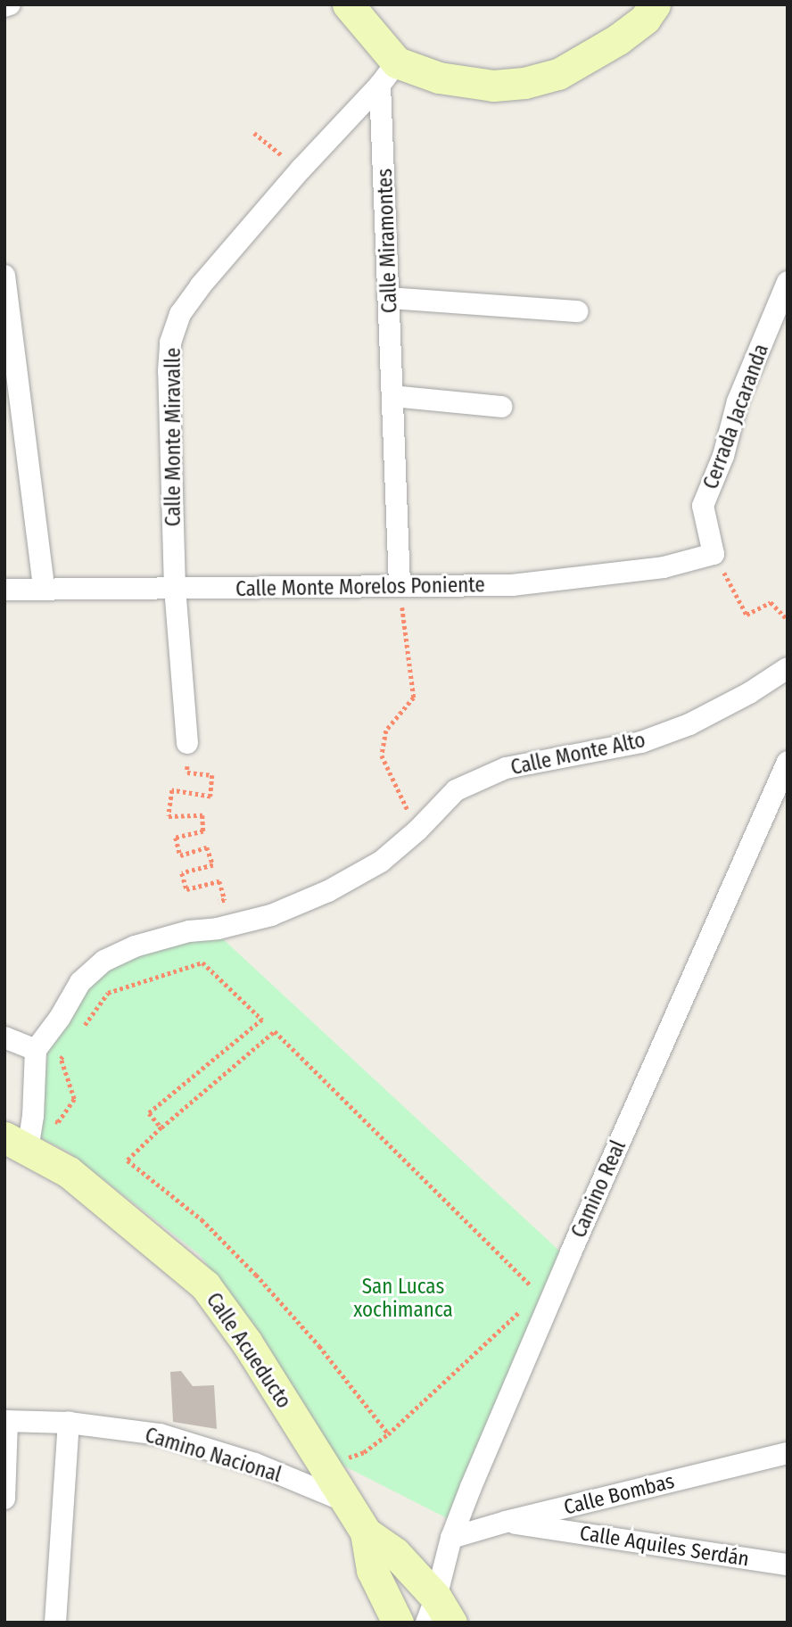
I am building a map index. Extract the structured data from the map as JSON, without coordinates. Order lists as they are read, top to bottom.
{
  "streets": {
    "street": [
      "Calle Miramontes",
      "Cerrada Jacaranda",
      "Calle Monte Miravalle",
      "Calle Monte Morelos Poniente",
      "Calle Monte Alto",
      "Camino Real",
      "Calle Acueducto",
      "Camino Nacional",
      "Calle Bombas",
      "Calle Aquiles Serdán"
    ]
  },
  "crossings": [
    ["Calle Miramontes", "Calle Monte Miravalle"],
    ["Calle Miramontes", "Calle Monte Morelos Poniente"],
    ["Cerrada Jacaranda", "Calle Monte Morelos Poniente"],
    ["Calle Monte Miravalle", "Calle Monte Morelos Poniente"],
    ["Camino Real", "Calle Acueducto"],
    ["Camino Real", "Calle Bombas"],
    ["Calle Acueducto", "Camino Nacional"],
    ["Calle Bombas", "Calle Aquiles Serdán"]
  ],
  "parks": ["San Lucas xochimanca"]
}
